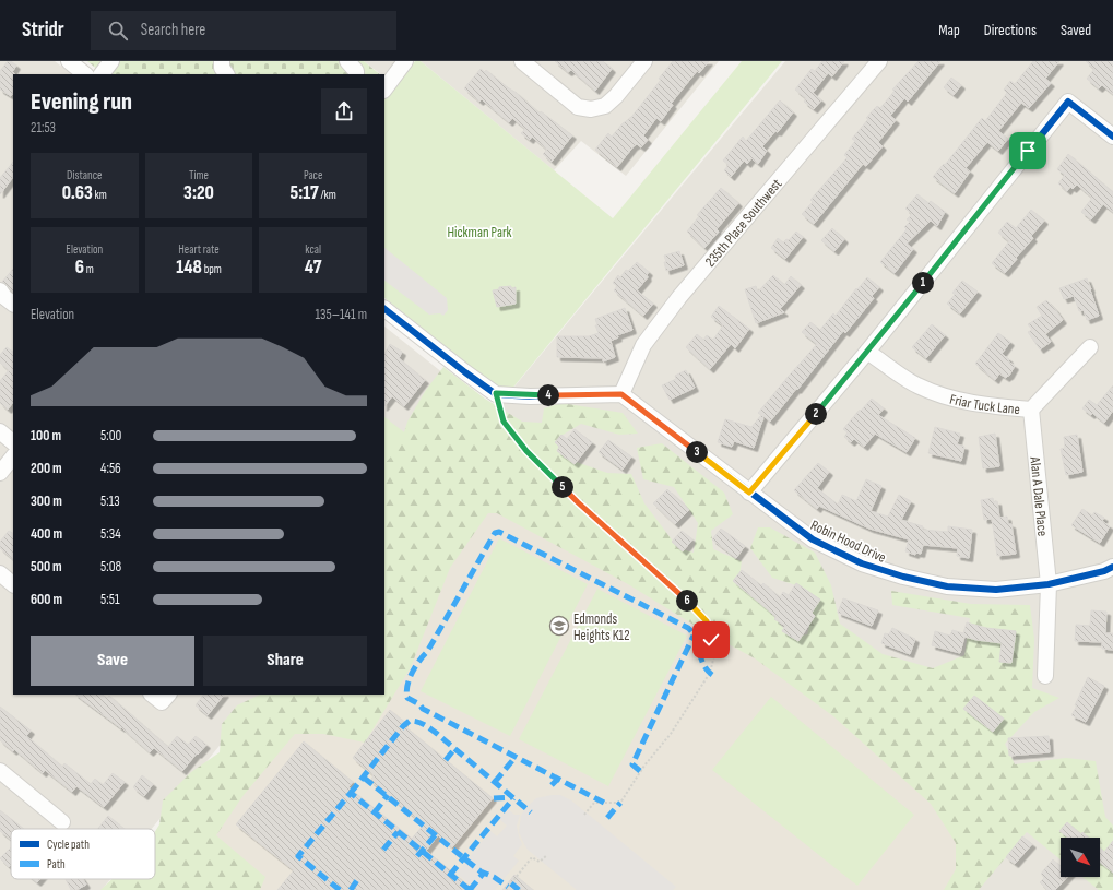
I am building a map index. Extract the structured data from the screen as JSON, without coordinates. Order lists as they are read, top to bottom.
{
  "streets": {
    "street": [
      "235th Place Southwest",
      "Friar Tuck Lane",
      "Alan A Dale Place",
      "Robin Hood Drive"
    ]
  },
  "crossings": [
    ["235th Place Southwest", "Robin Hood Drive"],
    ["Friar Tuck Lane", "Alan A Dale Place"],
    ["Alan A Dale Place", "Robin Hood Drive"]
  ],
  "parks": ["Hickman Park"],
  "places": {
    "school or university": ["Edmonds Heights K12"]
  },
  "legend": ["Cycle path", "Path"],
  "north": "bottom right",
  "page": {
    "header": "Stridr",
    "search": "Search here",
    "nav": ["Map", "Directions", "Saved"],
    "heading": ["Evening run", "21:53"],
    "stats": [
      ["Distance", "0.63 km"],
      ["Time", "3:20"],
      ["Pace", "5:17 /km"],
      ["Elevation", "6 m"],
      ["Heart rate", "148 bpm"],
      ["kcal", "47"]
    ],
    "pins": [
      "1",
      "4",
      "2",
      "3",
      "5",
      "6"
    ],
    "chart": ["Elevation", "135–141 m"],
    "list": [
      {
        "name": "100 m",
        "note": "5:00"
      },
      {
        "name": "200 m",
        "note": "4:56"
      },
      {
        "name": "300 m",
        "note": "5:13"
      },
      {
        "name": "400 m",
        "note": "5:34"
      },
      {
        "name": "500 m",
        "note": "5:08"
      },
      {
        "name": "600 m",
        "note": "5:51"
      }
    ],
    "buttons": ["Save", "Share"]
  }
}
